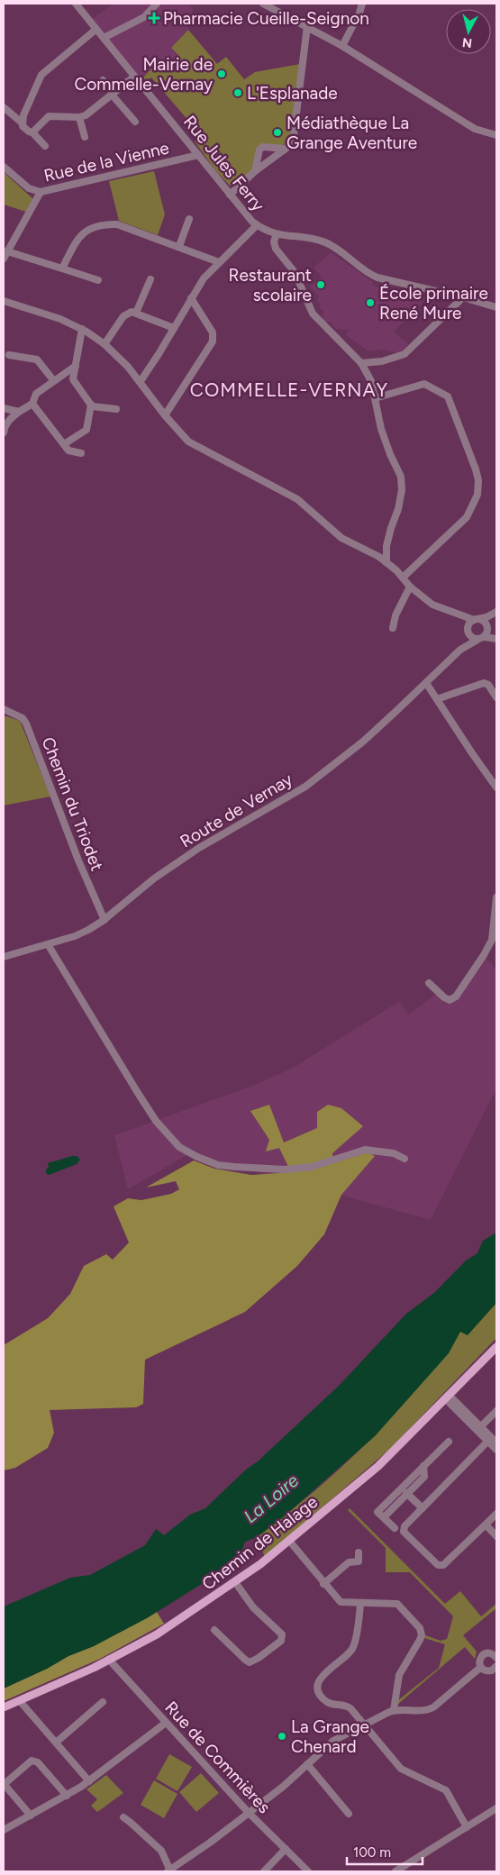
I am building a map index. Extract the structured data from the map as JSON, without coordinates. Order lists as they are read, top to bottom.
{
  "streets": {
    "main road": ["Chemin de Halage"],
    "street": [
      "Rue de la Vienne",
      "Rue Jules Ferry",
      "Chemin du Triodet",
      "Route de Vernay",
      "Rue de Commières"
    ]
  },
  "crossings": [
    ["Rue de la Vienne", "Rue Jules Ferry"],
    ["Chemin du Triodet", "Route de Vernay"],
    ["Chemin de Halage", "Rue de Commières"]
  ],
  "districts": ["COMMELLE-VERNAY"],
  "water": ["La Loire"],
  "places": {
    "health": ["Pharmacie Cueille-Seignon"],
    "other": [
      "Mairie de Commelle-Vernay",
      "L'Esplanade",
      "Médiathèque La Grange Aventure",
      "Restaurant scolaire",
      "École primaire René Mure",
      "La Grange Chenard"
    ]
  },
  "scale_bar": "100 m",
  "north": "bottom"
}
